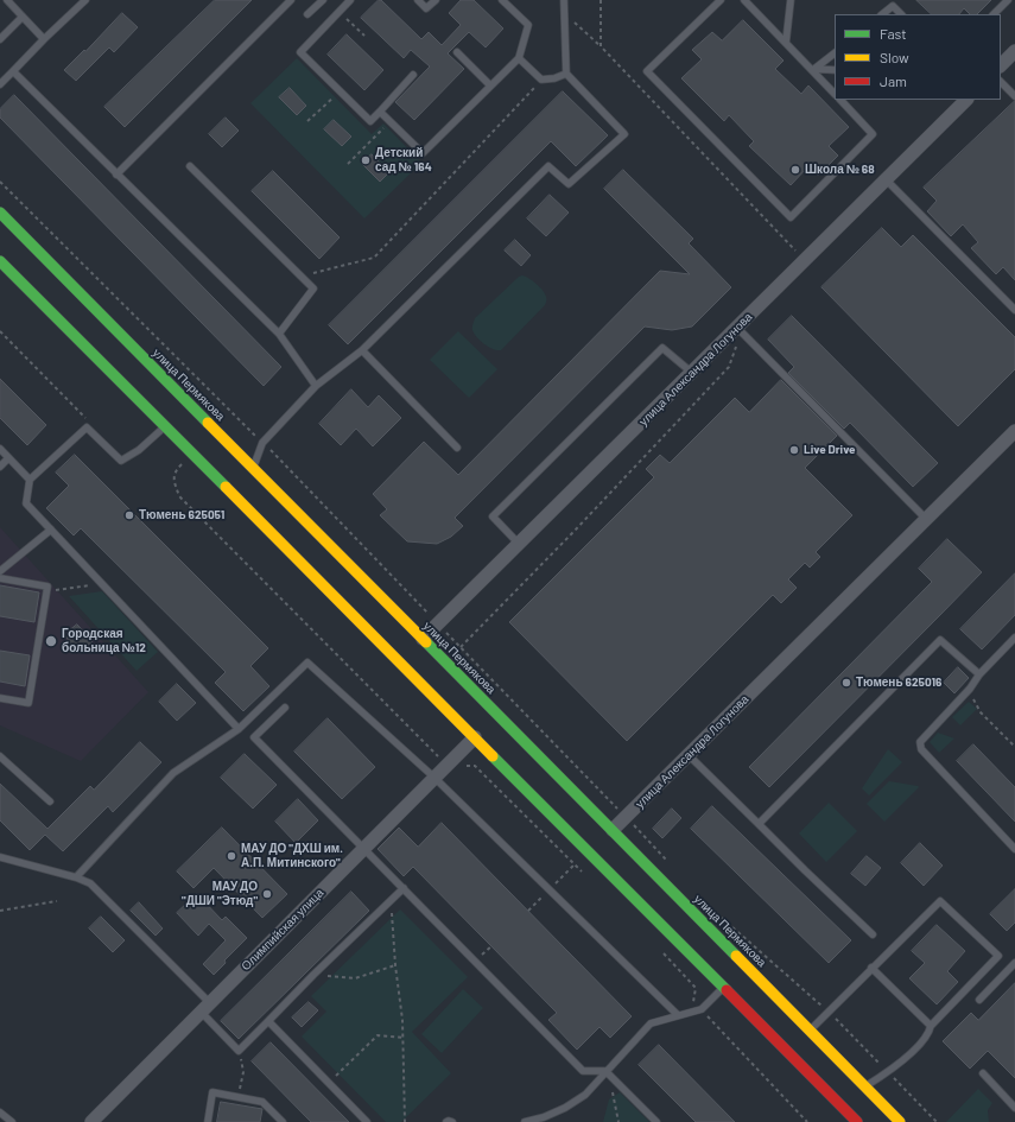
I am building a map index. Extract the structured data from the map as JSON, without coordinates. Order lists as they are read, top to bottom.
{
  "streets": {
    "main road": ["улица Пермякова"],
    "street": ["улица Александра Логунова", "Олимпийская улица"]
  },
  "crossings": [
    ["улица Александра Логунова", "улица Пермякова"]
  ],
  "places": [
    "Детский сад № 164",
    "Школа № 68",
    "Live Drive",
    "Тюмень 625051",
    "Городская больница №12",
    "Тюмень 625016",
    "МАУ ДО \"ДХШ им. А.П. Митинского\"",
    "МАУ ДО \"ДШИ \"Этюд\""
  ],
  "legend": ["Fast", "Slow", "Jam"]
}
